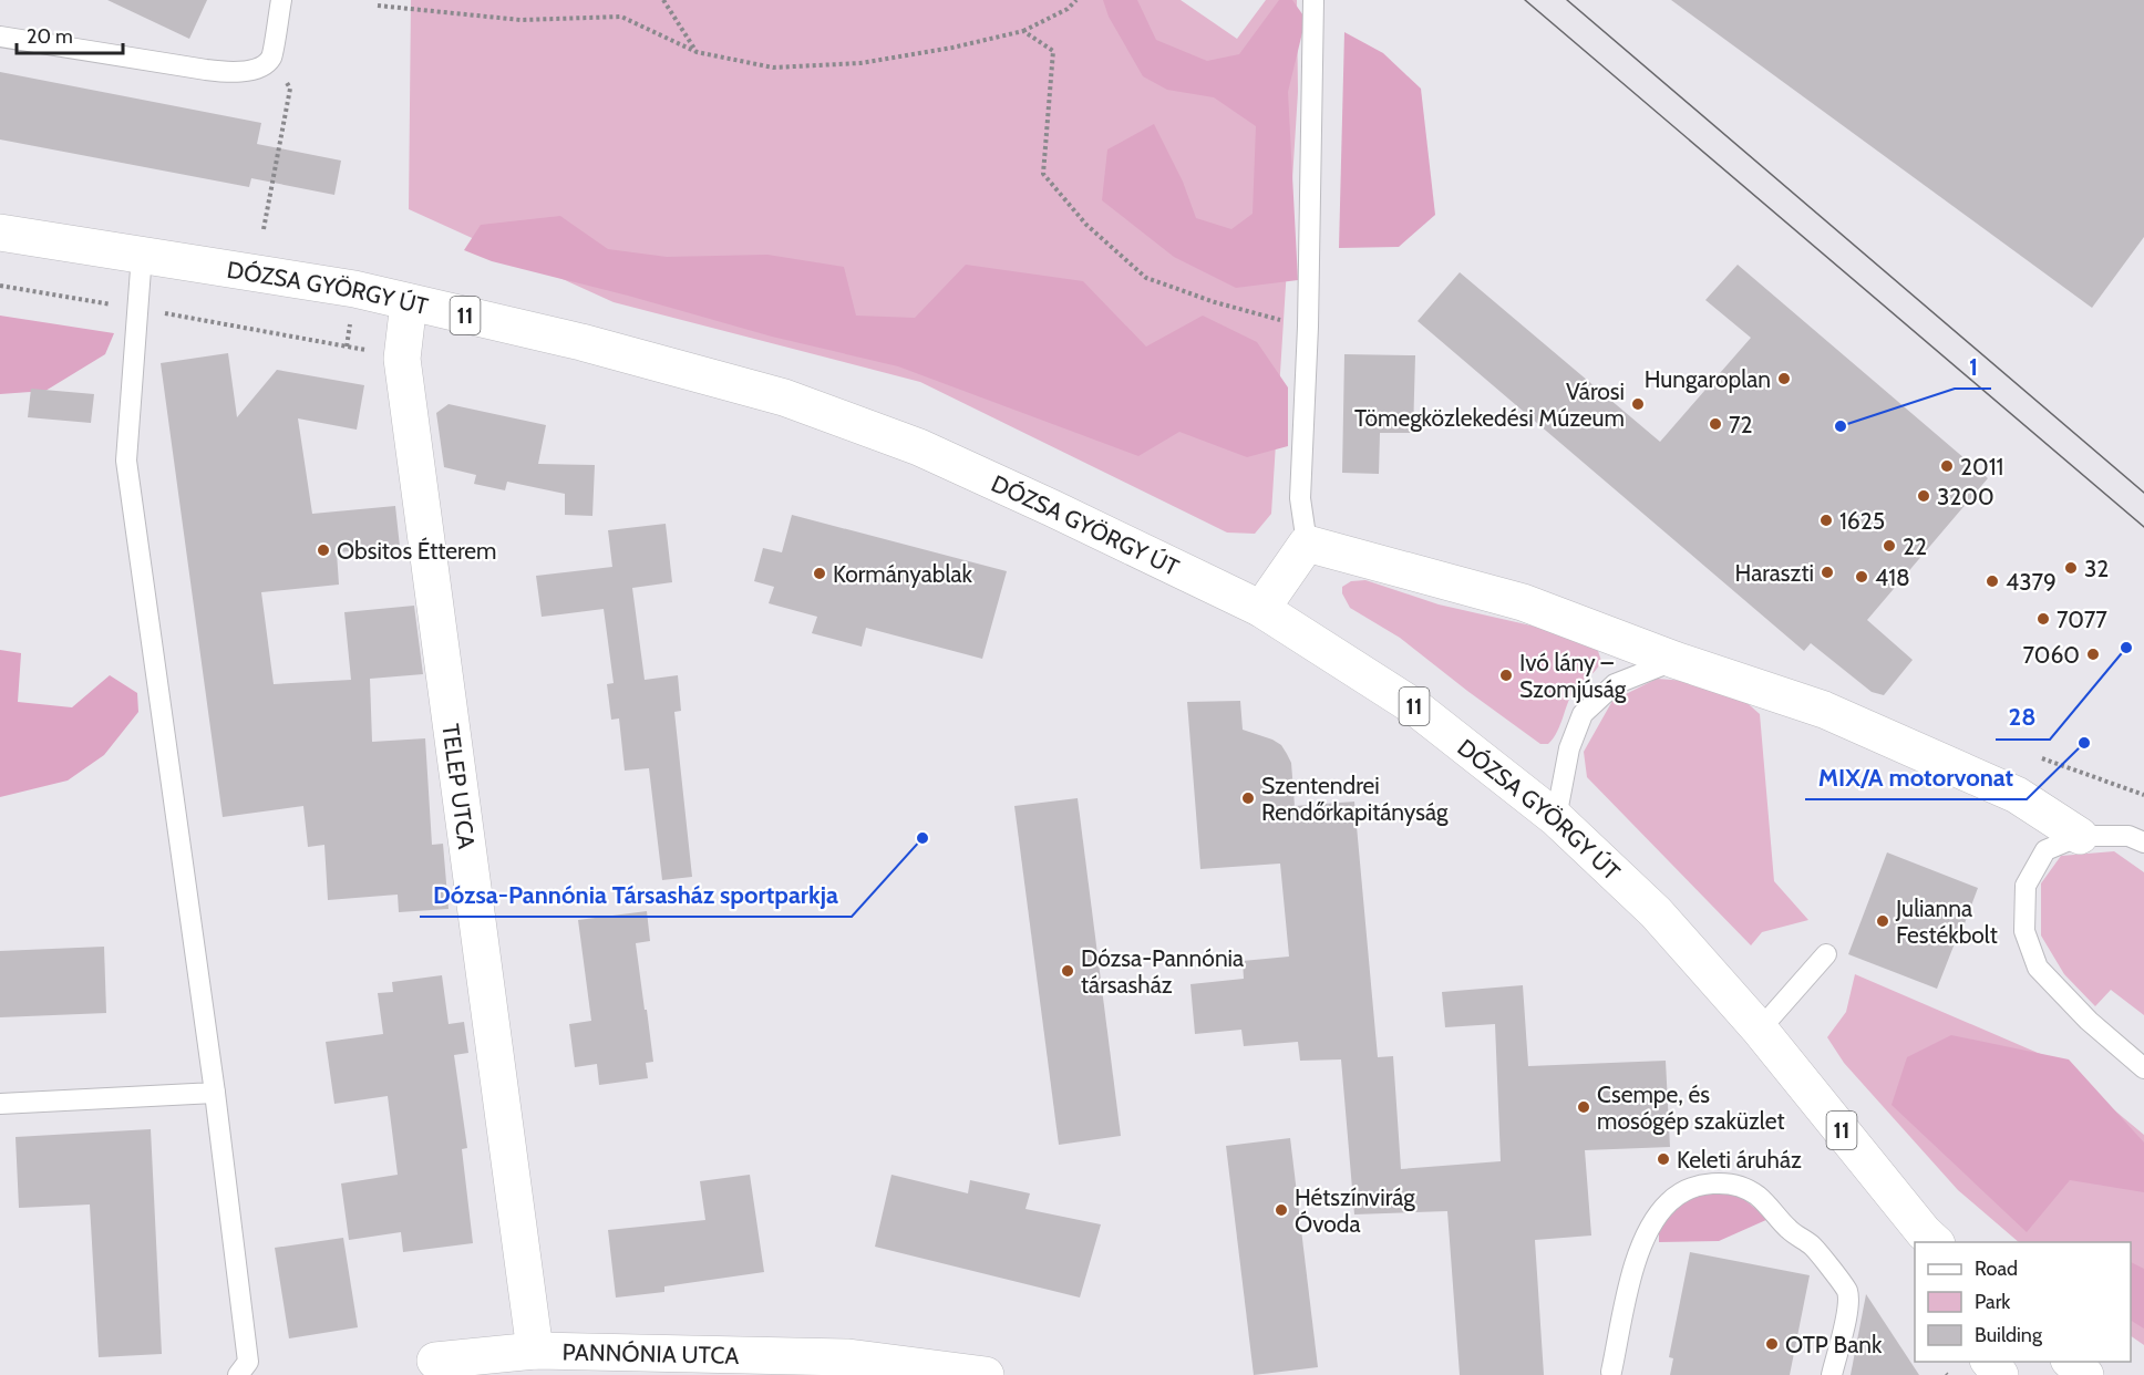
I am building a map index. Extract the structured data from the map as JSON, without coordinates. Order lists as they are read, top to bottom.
{
  "streets": {
    "street": [
      "DÓZSA GYÖRGY ÚT",
      "11",
      "TELEP UTCA",
      "PANNÓNIA UTCA"
    ]
  },
  "crossings": [
    ["DÓZSA GYÖRGY ÚT", "TELEP UTCA"],
    ["TELEP UTCA", "PANNÓNIA UTCA"]
  ],
  "places": [
    "Hungaroplan",
    "Városi Tömegközlekedési Múzeum",
    "72",
    "1",
    "2011",
    "3200",
    "1625",
    "22",
    "Obsitos Étterem",
    "32",
    "Haraszti",
    "Kormányablak",
    "418",
    "4379",
    "7077",
    "28",
    "7060",
    "Ivó lány – Szomjúság",
    "MIX/A motorvonat",
    "Szentendrei Rendőrkapitányság",
    "Dózsa-Pannónia Társasház sportparkja",
    "Julianna Festékbolt",
    "Dózsa-Pannónia társasház",
    "Csempe, és mosógép szaküzlet",
    "Keleti áruház",
    "Hétszínvirág Óvoda",
    "OTP Bank"
  ],
  "legend": ["Road", "Park", "Building"],
  "scale_bar": "20 m"
}
